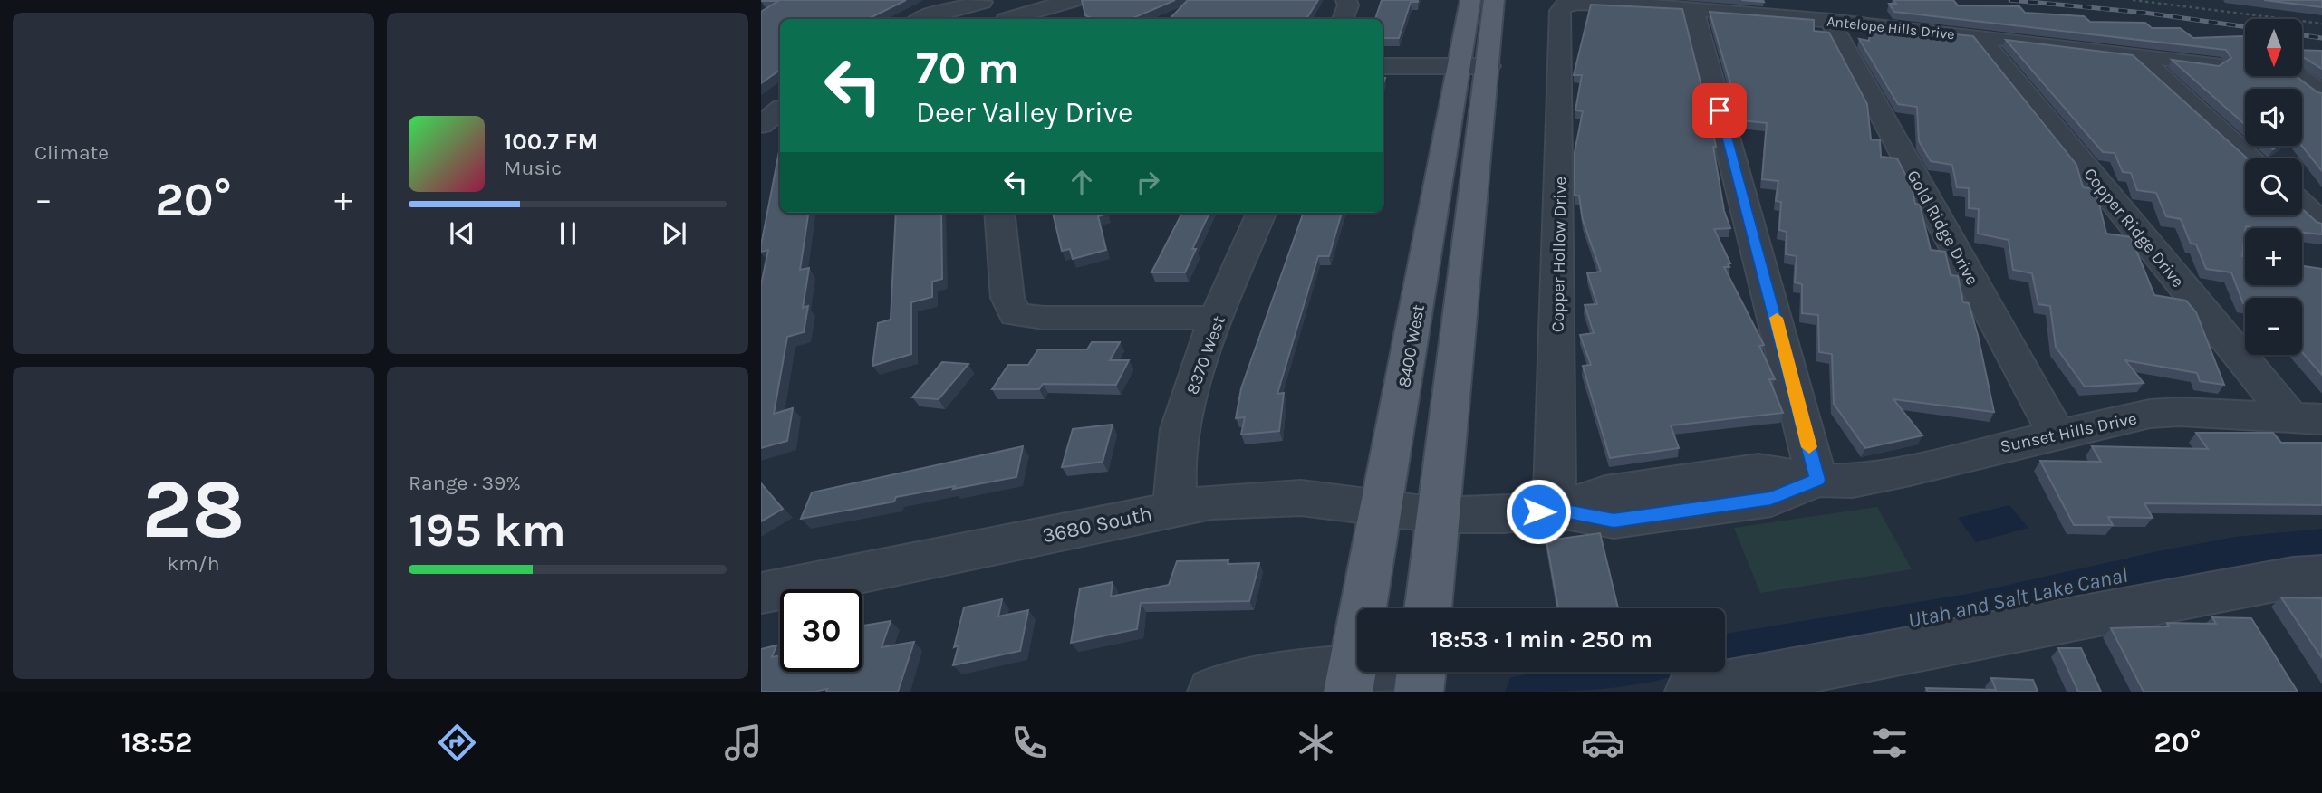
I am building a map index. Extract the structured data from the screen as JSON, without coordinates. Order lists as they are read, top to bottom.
{
  "streets": {
    "main road": ["8400 West"],
    "street": [
      "Antelope Hills Drive",
      "Gold Ridge Drive",
      "Copper Ridge Drive",
      "Copper Hollow Drive",
      "8370 West",
      "Sunset Hills Drive",
      "3680 South"
    ]
  },
  "crossings": [
    ["Antelope Hills Drive", "Gold Ridge Drive"],
    ["Antelope Hills Drive", "Copper Ridge Drive"],
    ["Antelope Hills Drive", "Copper Hollow Drive"],
    ["Gold Ridge Drive", "Sunset Hills Drive"],
    ["Copper Ridge Drive", "Sunset Hills Drive"],
    ["Copper Hollow Drive", "Sunset Hills Drive"],
    ["8400 West", "Sunset Hills Drive"],
    ["8400 West", "3680 South"],
    ["8370 West", "3680 South"],
    ["Sunset Hills Drive", "3680 South"]
  ],
  "water": ["Utah and Salt Lake Canal"],
  "north": "bottom",
  "page": {
    "tile": [
      "Climate",
      ["28", "km/h"],
      ["Range · 39%", "195 km"]
    ],
    "map_buttons": ["+", "−"],
    "turn": ["70 m", "Deer Valley Drive"],
    "song": ["100.7 FM", "Music"],
    "heat": ["−", "20°", "+"],
    "limit": "30",
    "trip": "18:53 · 1 min · 250 m",
    "tabs": ["18:52", "20°"]
  }
}
